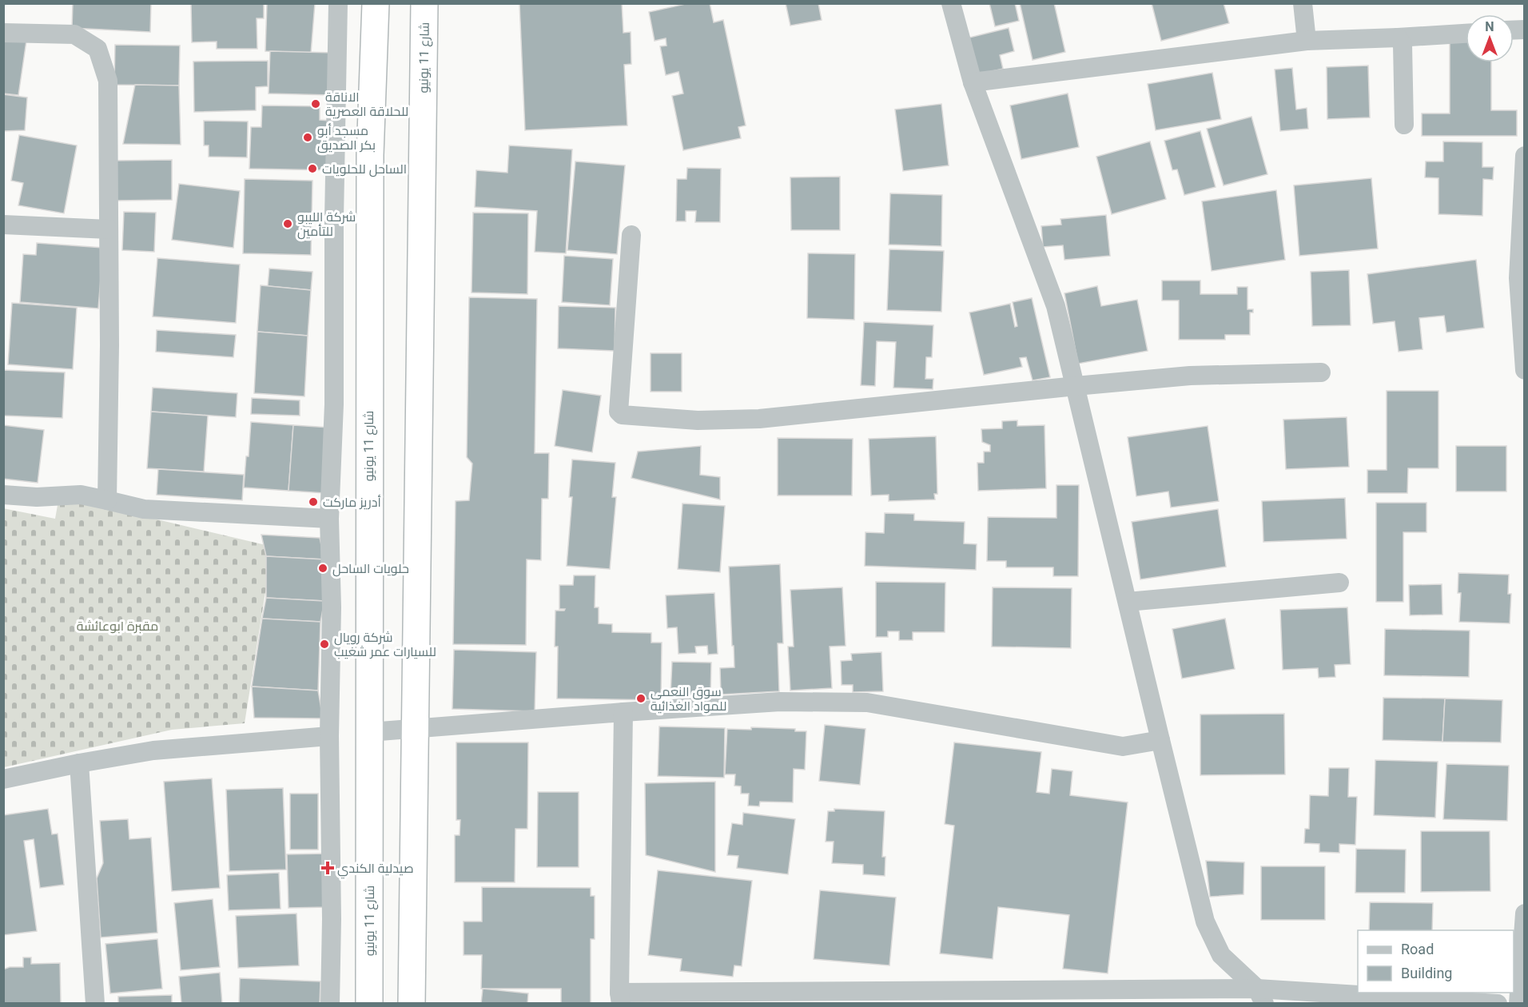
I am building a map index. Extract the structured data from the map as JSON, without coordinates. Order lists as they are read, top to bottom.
{
  "streets": {
    "highway": ["شارع 11 يونيو"]
  },
  "parks": ["مقبرة ابوعائشة"],
  "places": {
    "other": [
      "الاناقة للحلاقة العصرية",
      "مسجد أبو بكر الصديق",
      "الساحل للحلويات",
      "شركة الليبو للتأمين",
      "أدريز ماركت",
      "حلويات الساحل",
      "شركة رويال للسيارات عمر شغيب",
      "سوق النعمي للمواد الغذائية"
    ],
    "health": ["صيدلية الكندي"]
  },
  "legend": ["Road", "Building"],
  "north": "top"
}
